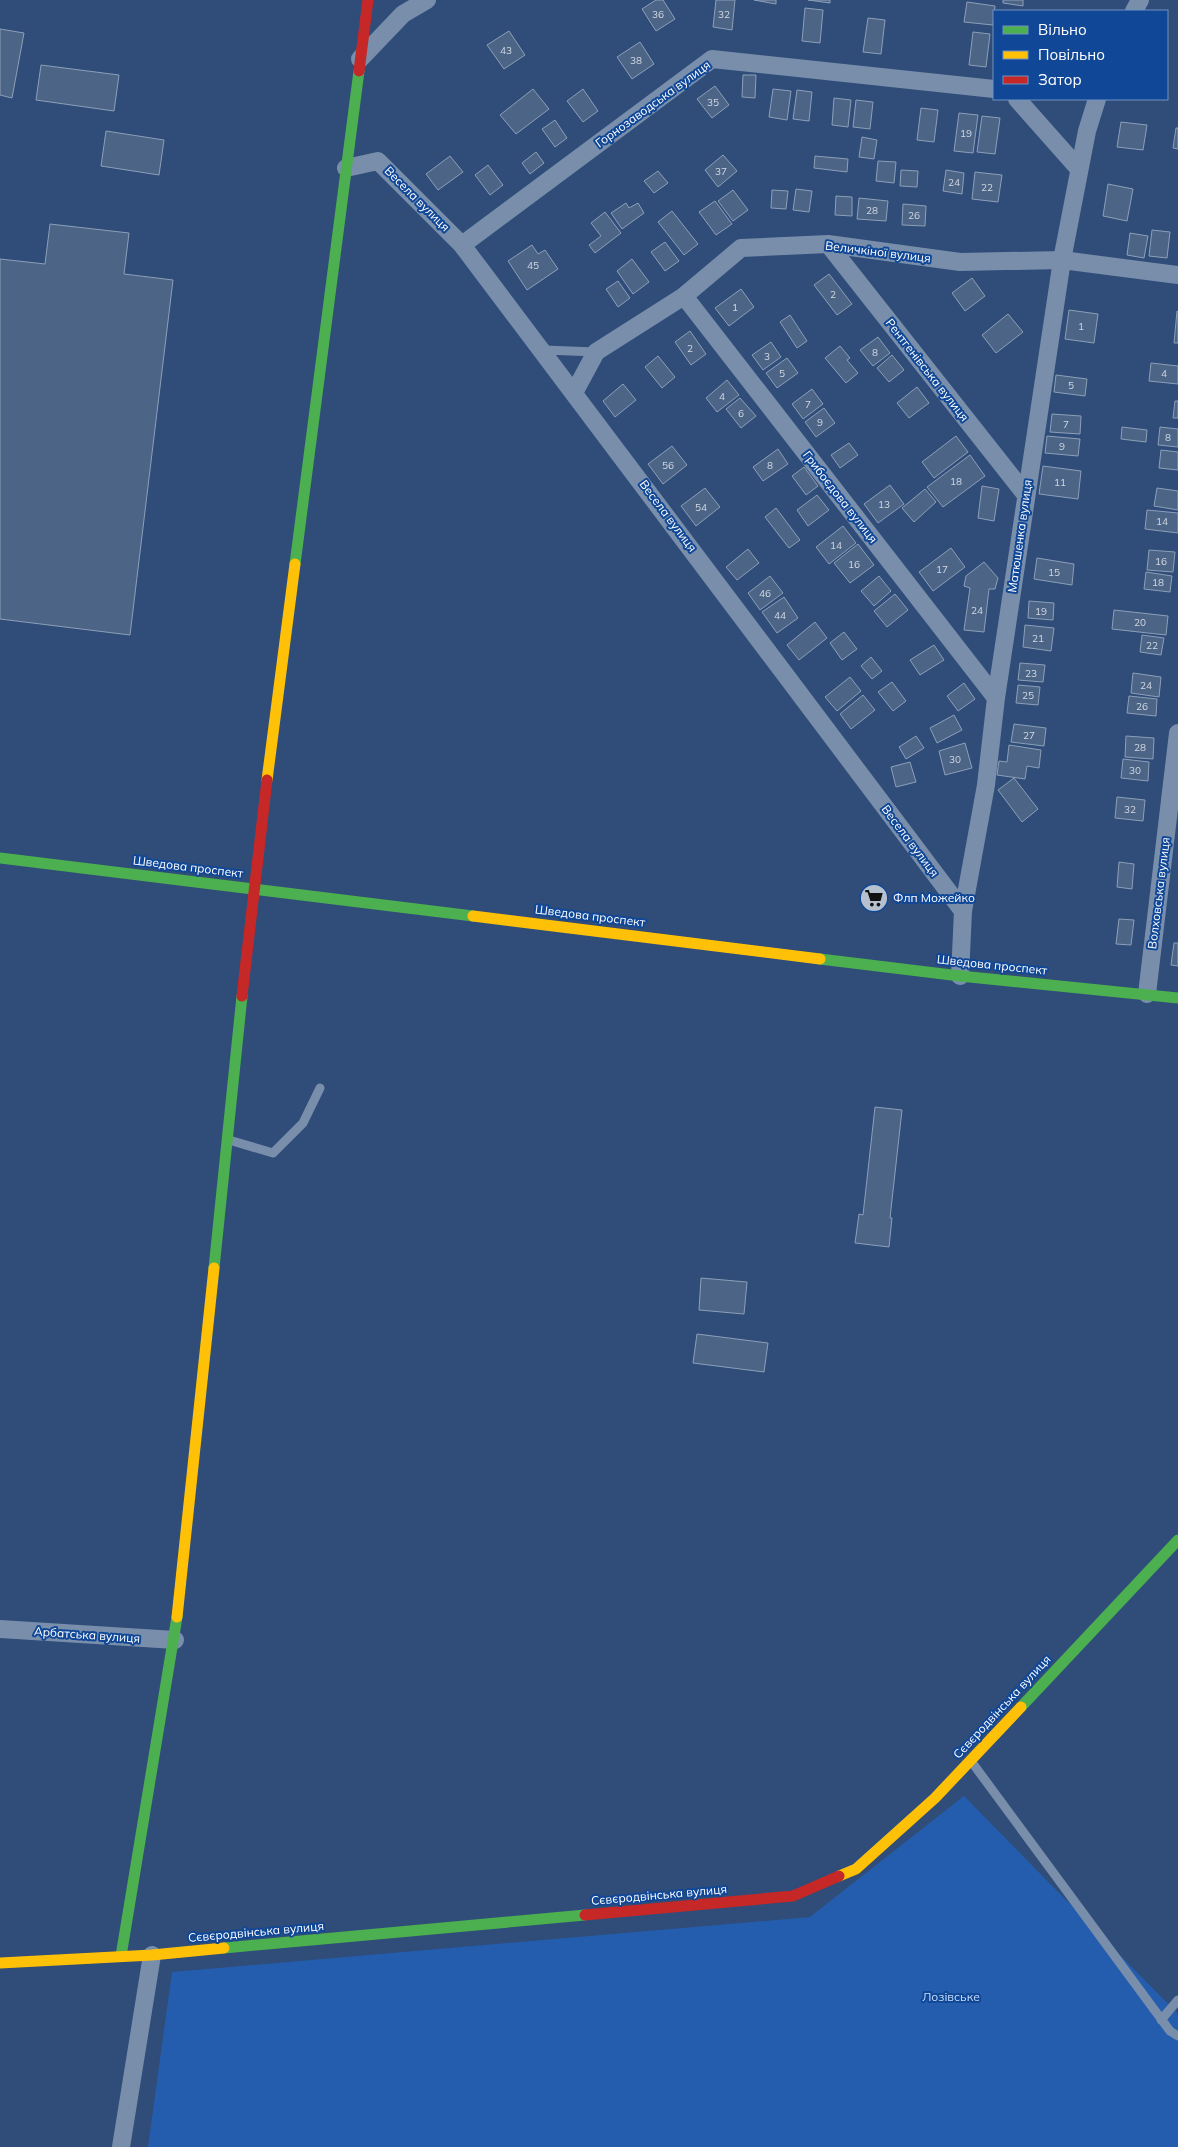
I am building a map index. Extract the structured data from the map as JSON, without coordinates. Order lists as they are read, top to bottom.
{
  "streets": {
    "street": [
      "Горнозаводська вулиця",
      "Весела вулиця",
      "Величкіної вулиця",
      "Рентгенівська вулиця",
      "Грибоєдова вулиця",
      "Матюшенка вулиця",
      "Шведова проспект",
      "Волховська вулиця",
      "Арбатська вулиця",
      "Сєвєродвінська вулиця"
    ]
  },
  "crossings": [
    ["Горнозаводська вулиця", "Весела вулиця"],
    ["Весела вулиця", "Величкіної вулиця"],
    ["Весела вулиця", "Матюшенка вулиця"],
    ["Величкіної вулиця", "Рентгенівська вулиця"],
    ["Величкіної вулиця", "Грибоєдова вулиця"],
    ["Величкіної вулиця", "Матюшенка вулиця"],
    ["Рентгенівська вулиця", "Матюшенка вулиця"],
    ["Грибоєдова вулиця", "Матюшенка вулиця"],
    ["Матюшенка вулиця", "Шведова проспект"],
    ["Шведова проспект", "Волховська вулиця"]
  ],
  "parks": ["Лозівське"],
  "places": {
    "supermarket": ["Флп Можейко"]
  },
  "house_numbers": [
    "36",
    "32",
    "43",
    "38",
    "35",
    "19",
    "37",
    "24",
    "22",
    "28",
    "26",
    "45",
    "2",
    "1",
    "1",
    "2",
    "8",
    "3",
    "5",
    "4",
    "5",
    "4",
    "7",
    "6",
    "9",
    "7",
    "8",
    "9",
    "56",
    "8",
    "18",
    "11",
    "13",
    "54",
    "14",
    "14",
    "16",
    "16",
    "17",
    "15",
    "18",
    "46",
    "24",
    "19",
    "44",
    "20",
    "21",
    "22",
    "23",
    "24",
    "25",
    "26",
    "27",
    "28",
    "30",
    "30",
    "32"
  ],
  "legend": ["Вільно", "Повільно", "Затор"]
}
